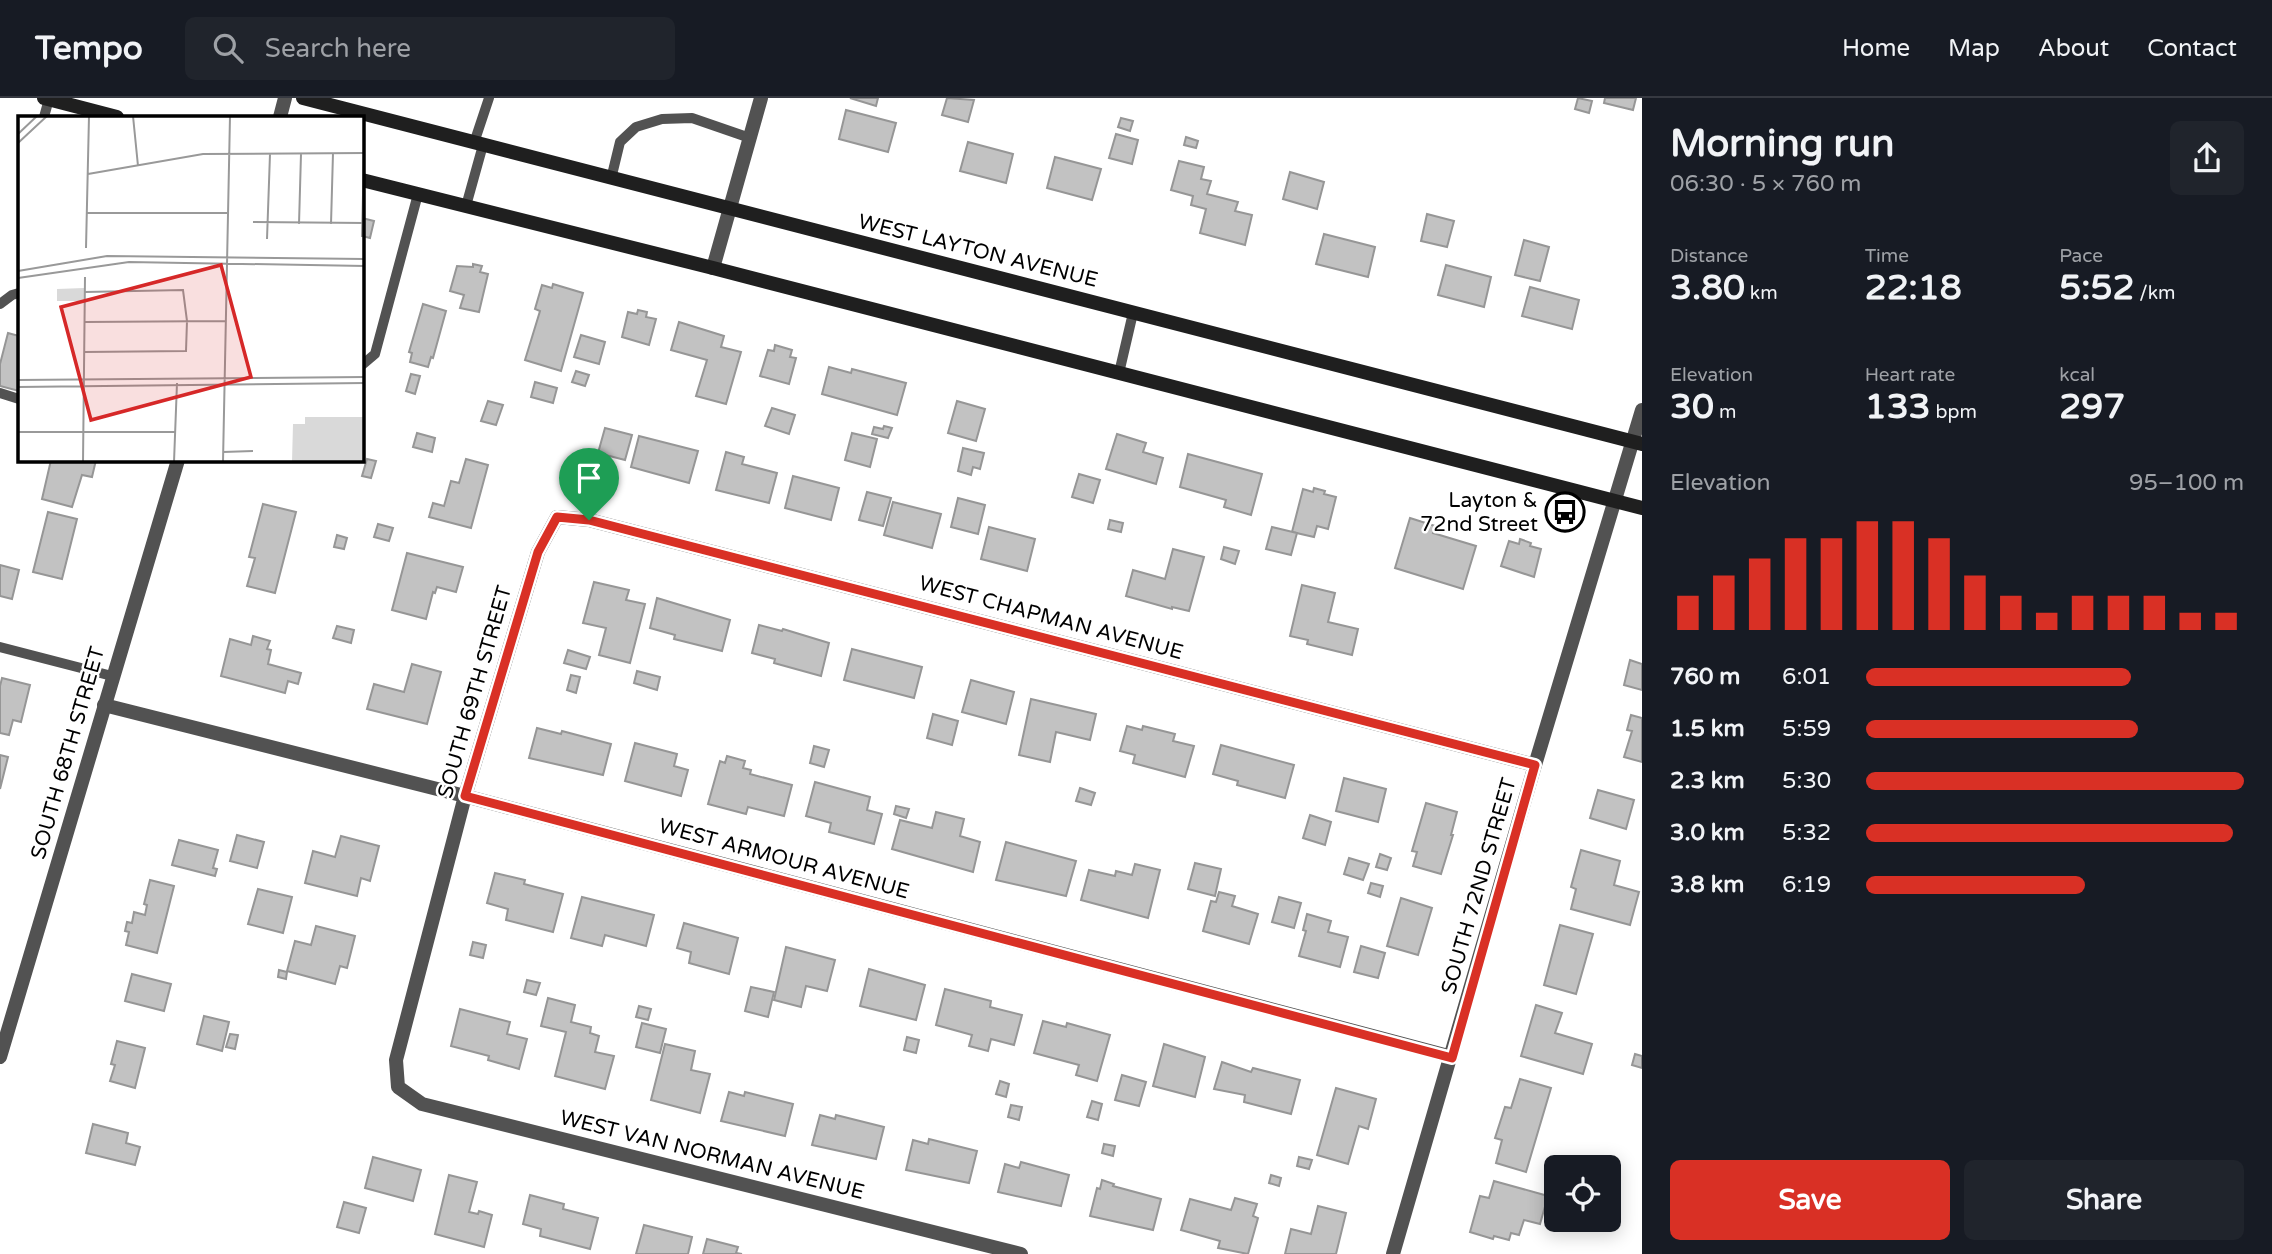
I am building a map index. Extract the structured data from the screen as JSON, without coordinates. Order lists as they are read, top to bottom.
{
  "streets": {
    "main road": ["WEST LAYTON AVENUE"],
    "street": [
      "WEST CHAPMAN AVENUE",
      "SOUTH 69TH STREET",
      "SOUTH 68TH STREET",
      "WEST ARMOUR AVENUE",
      "SOUTH 72ND STREET",
      "WEST VAN NORMAN AVENUE"
    ]
  },
  "crossings": [
    ["WEST LAYTON AVENUE", "SOUTH 72ND STREET"],
    ["WEST CHAPMAN AVENUE", "SOUTH 69TH STREET"],
    ["WEST CHAPMAN AVENUE", "SOUTH 72ND STREET"],
    ["SOUTH 69TH STREET", "WEST ARMOUR AVENUE"],
    ["SOUTH 69TH STREET", "WEST VAN NORMAN AVENUE"],
    ["SOUTH 68TH STREET", "WEST ARMOUR AVENUE"],
    ["WEST ARMOUR AVENUE", "SOUTH 72ND STREET"]
  ],
  "places": {
    "bus stop": ["Layton & 72nd Street"]
  },
  "page": {
    "header": "Tempo",
    "search": "Search here",
    "nav": [
      "Home",
      "Map",
      "About",
      "Contact"
    ],
    "heading": ["Morning run", "06:30 · 5 × 760 m"],
    "stats": [
      ["Distance", "3.80 km"],
      ["Time", "22:18"],
      ["Pace", "5:52 /km"],
      ["Elevation", "30 m"],
      ["Heart rate", "133 bpm"],
      ["kcal", "297"]
    ],
    "chart": ["Elevation", "95–100 m"],
    "list": [
      {
        "name": "760 m",
        "note": "6:01"
      },
      {
        "name": "1.5 km",
        "note": "5:59"
      },
      {
        "name": "2.3 km",
        "note": "5:30"
      },
      {
        "name": "3.0 km",
        "note": "5:32"
      },
      {
        "name": "3.8 km",
        "note": "6:19"
      }
    ],
    "buttons": ["Save", "Share"]
  }
}
